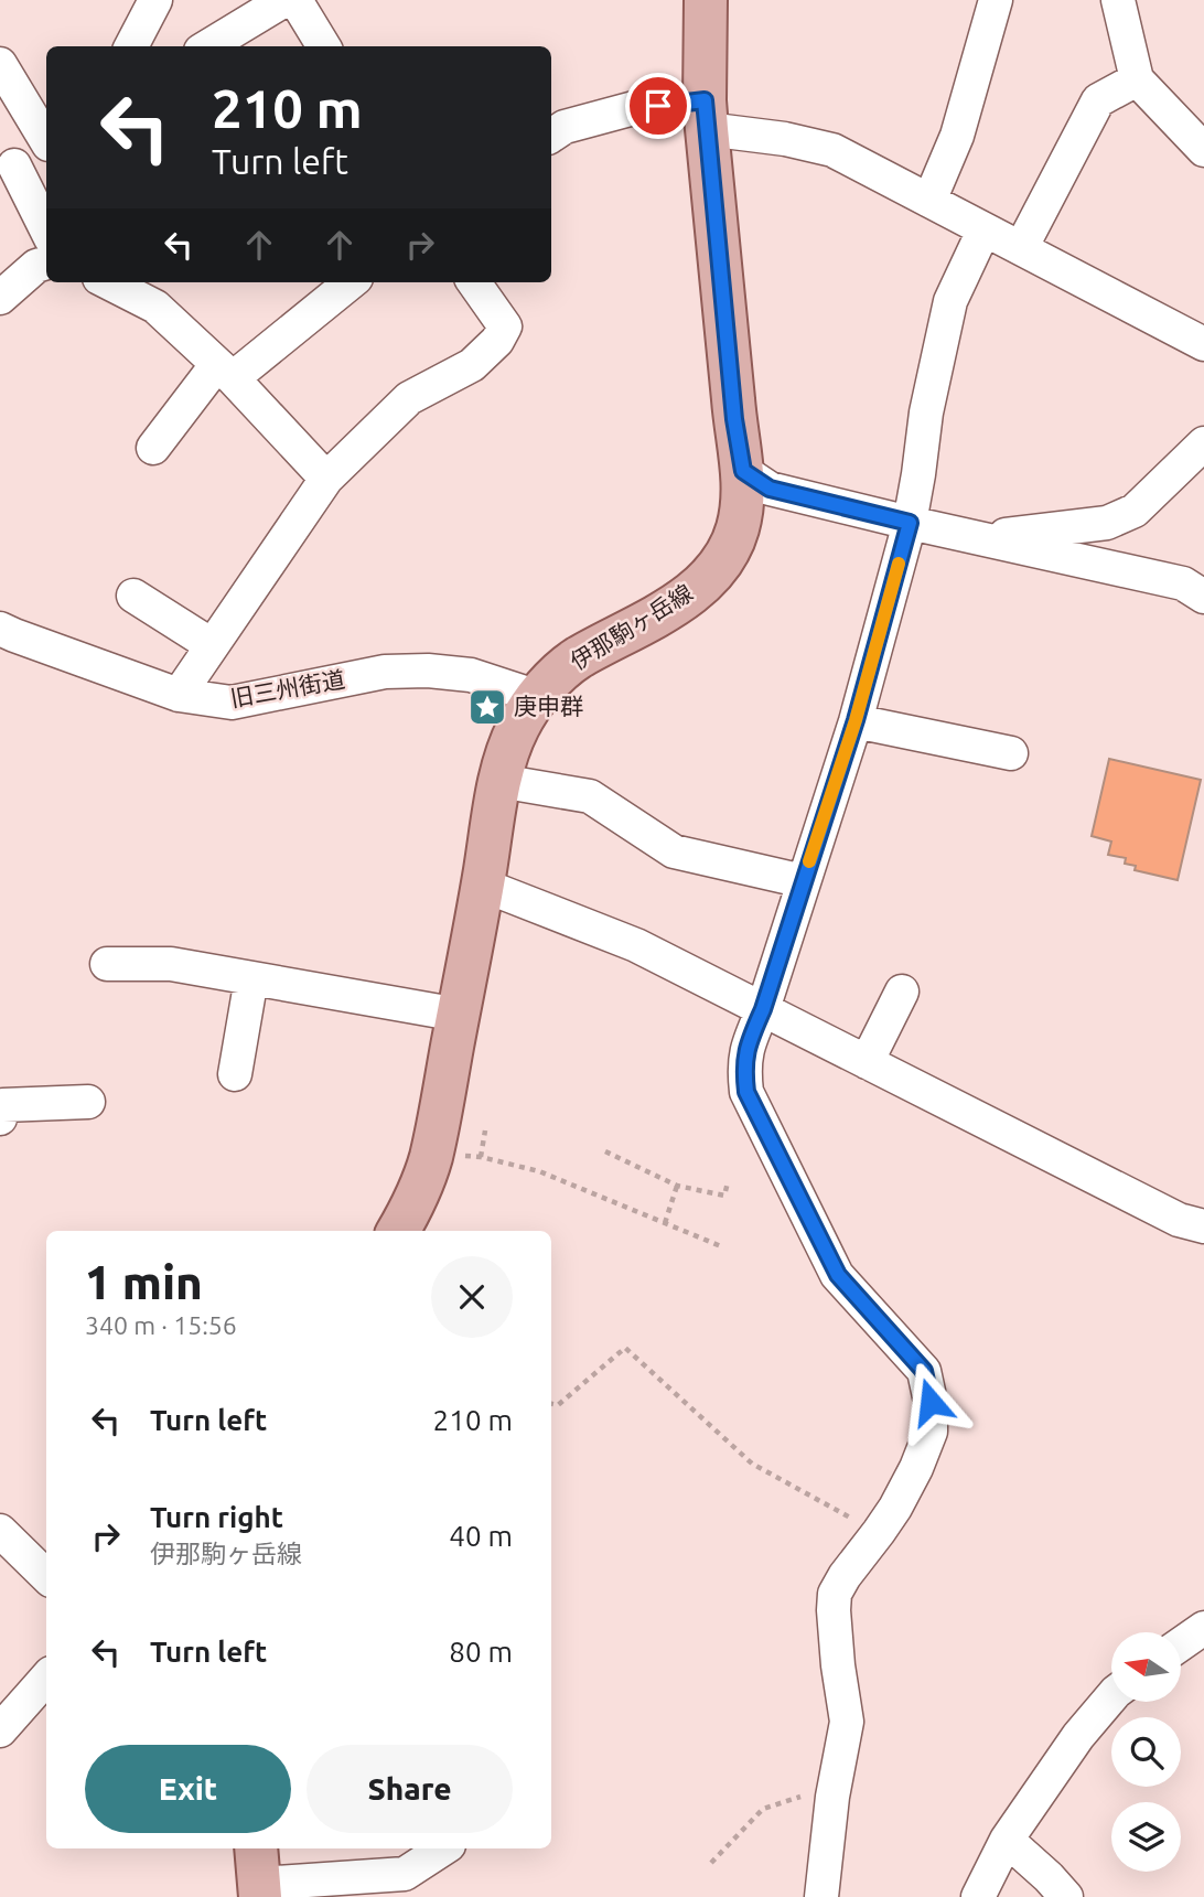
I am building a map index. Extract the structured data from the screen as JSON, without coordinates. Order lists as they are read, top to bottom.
{
  "streets": {
    "main road": ["伊那駒ヶ岳線"],
    "street": ["旧三州街道"]
  },
  "crossings": [
    ["伊那駒ヶ岳線", "旧三州街道"]
  ],
  "places": {
    "place": ["庚申群"]
  },
  "north": "left",
  "page": {
    "turn": ["210 m", "Turn left"],
    "heading": ["1 min", "340 m · 15:56"],
    "list": [
      {
        "name": "Turn left",
        "value": "210 m"
      },
      {
        "name": "Turn right",
        "note": "伊那駒ヶ岳線",
        "value": "40 m"
      },
      {
        "name": "Turn left",
        "value": "80 m"
      }
    ],
    "buttons": ["Exit", "Share"]
  }
}
